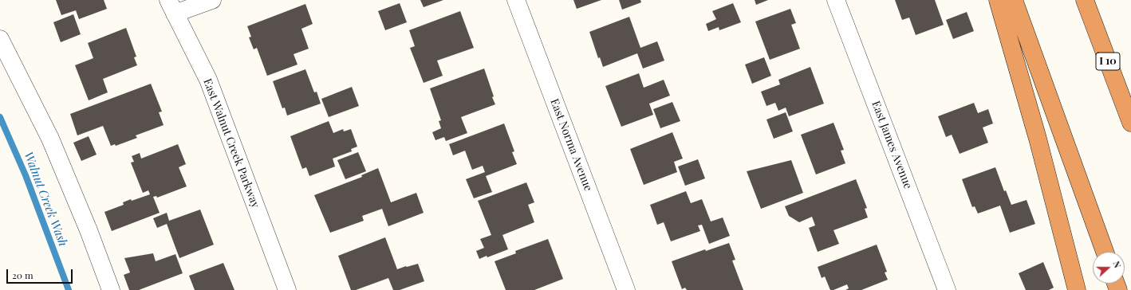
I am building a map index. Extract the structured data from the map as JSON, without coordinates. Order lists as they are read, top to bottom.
{
  "streets": {
    "highway": ["I 10"],
    "street": ["East Walnut Creek Parkway", "East Norma Avenue", "East James Avenue"]
  },
  "water": ["Walnut Creek Wash"],
  "scale_bar": "20 m",
  "north": "right"
}
